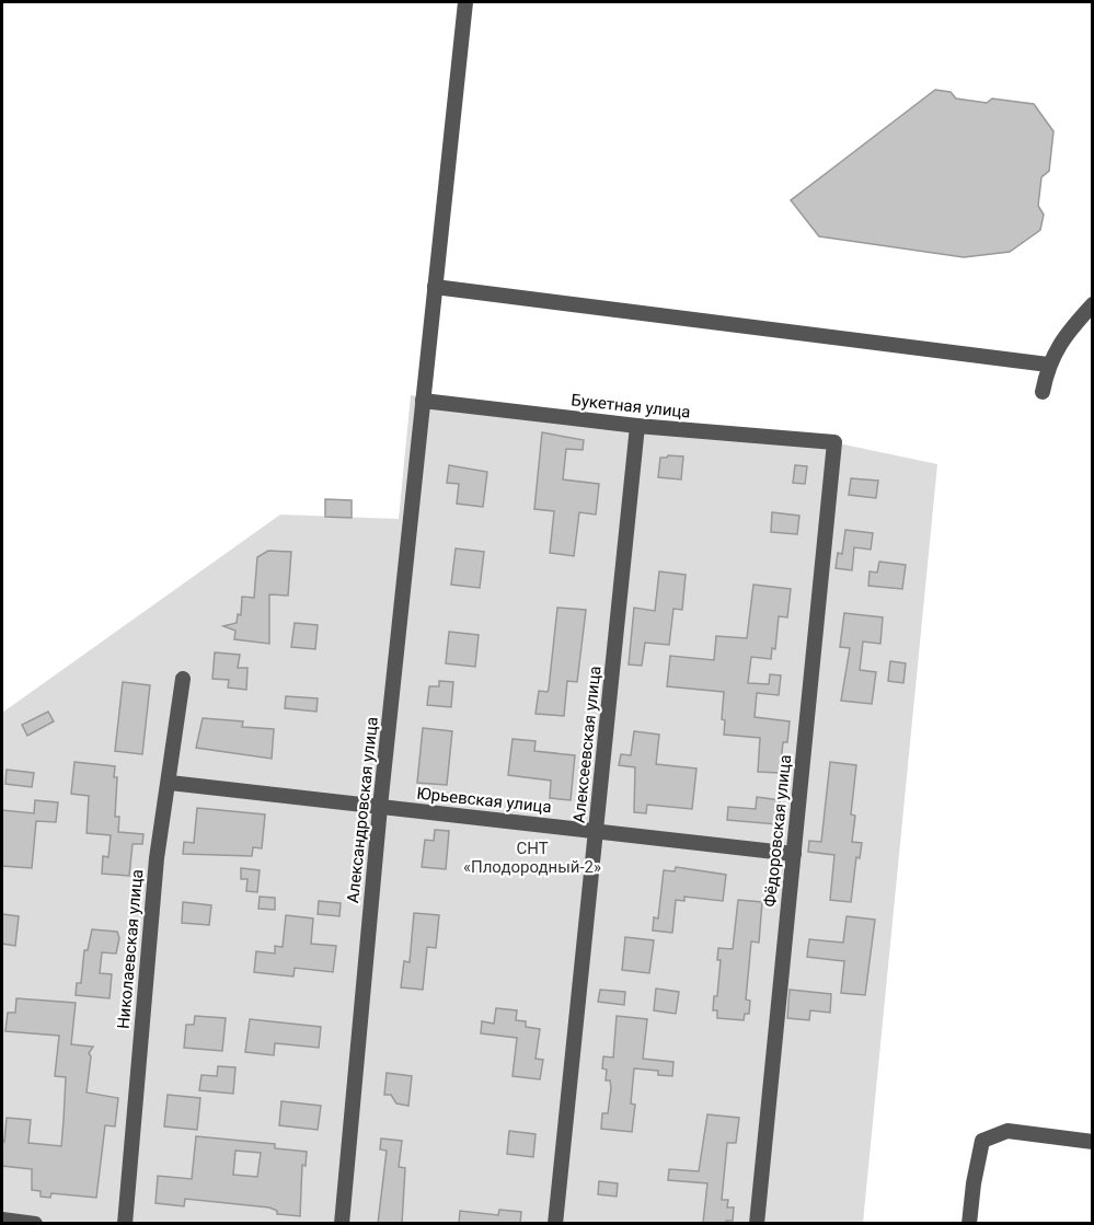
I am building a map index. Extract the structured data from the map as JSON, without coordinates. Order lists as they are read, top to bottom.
{
  "streets": {
    "street": [
      "Букетная улица",
      "Алексеевская улица",
      "Юрьевская улица",
      "Александровская улица",
      "Фёдоровская улица",
      "Николаевская улица"
    ]
  },
  "crossings": [
    ["Букетная улица", "Алексеевская улица"],
    ["Букетная улица", "Александровская улица"],
    ["Букетная улица", "Фёдоровская улица"],
    ["Алексеевская улица", "Юрьевская улица"],
    ["Юрьевская улица", "Александровская улица"],
    ["Юрьевская улица", "Фёдоровская улица"],
    ["Юрьевская улица", "Николаевская улица"]
  ],
  "parks": ["СНТ «Плодородный-2»"]
}
